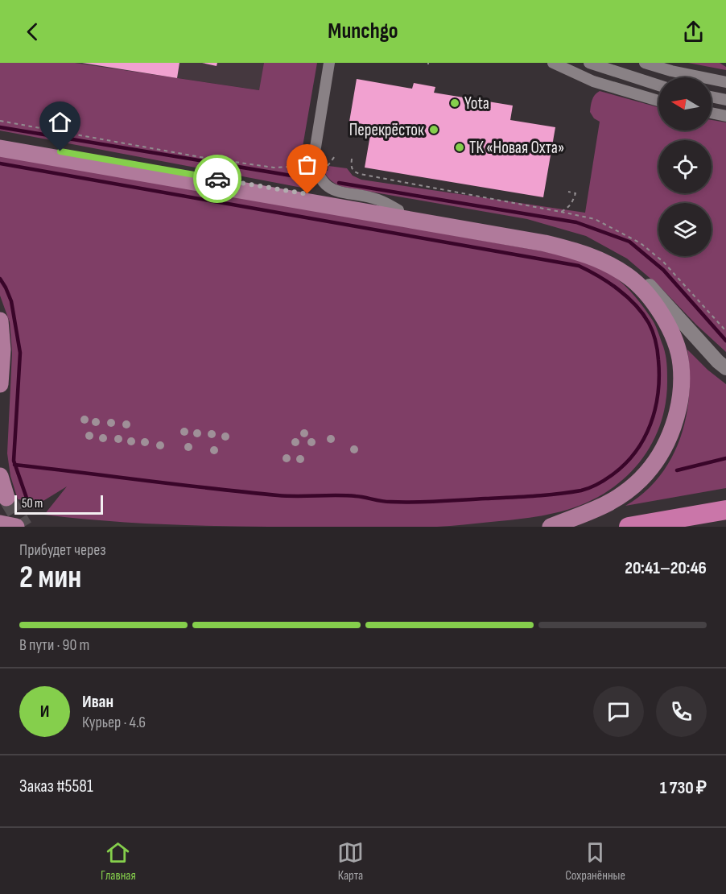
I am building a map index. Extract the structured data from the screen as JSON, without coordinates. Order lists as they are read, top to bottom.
{
  "places": ["Yota", "Перекрёсток", "ТК «Новая Охта»"],
  "scale_bar": "50 m",
  "north": "left",
  "page": {
    "header": "Munchgo",
    "scale": "50 m",
    "heading": ["2 мин", "Прибудет через", "20:41–20:46"],
    "panel": [
      "Иван",
      "Курьер · 4.6",
      "Заказ #5581",
      "1 730 ₽"
    ],
    "bar": "В пути · 90 m",
    "round": "И",
    "tabs": ["Главная", "Карта", "Сохранённые"]
  }
}
